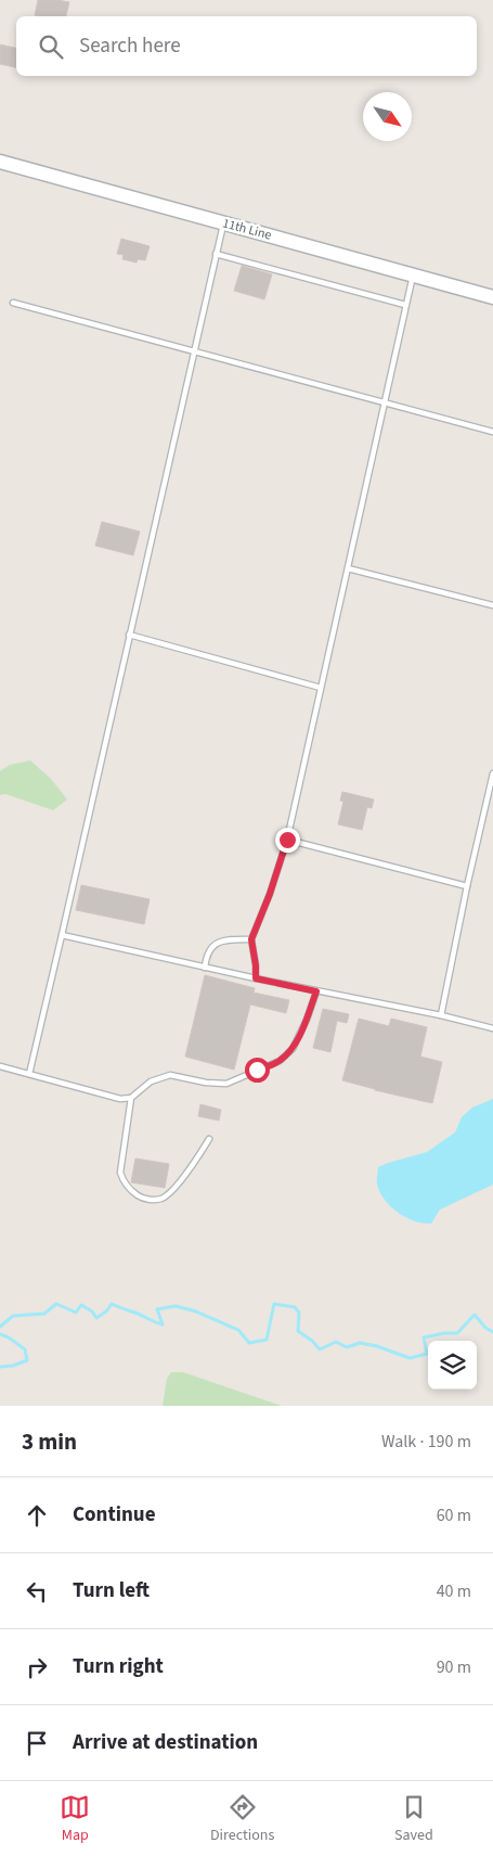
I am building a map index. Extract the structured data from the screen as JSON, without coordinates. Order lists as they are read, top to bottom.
{
  "streets": {
    "main road": ["11th Line"]
  },
  "north": "bottom right",
  "page": {
    "search": "Search here",
    "heading": ["3 min", "Walk · 190 m"],
    "list": [
      ["Continue", "60 m"],
      ["Turn left", "40 m"],
      ["Turn right", "90 m"],
      "Arrive at destination"
    ],
    "nav": ["Map", "Directions", "Saved"]
  }
}
